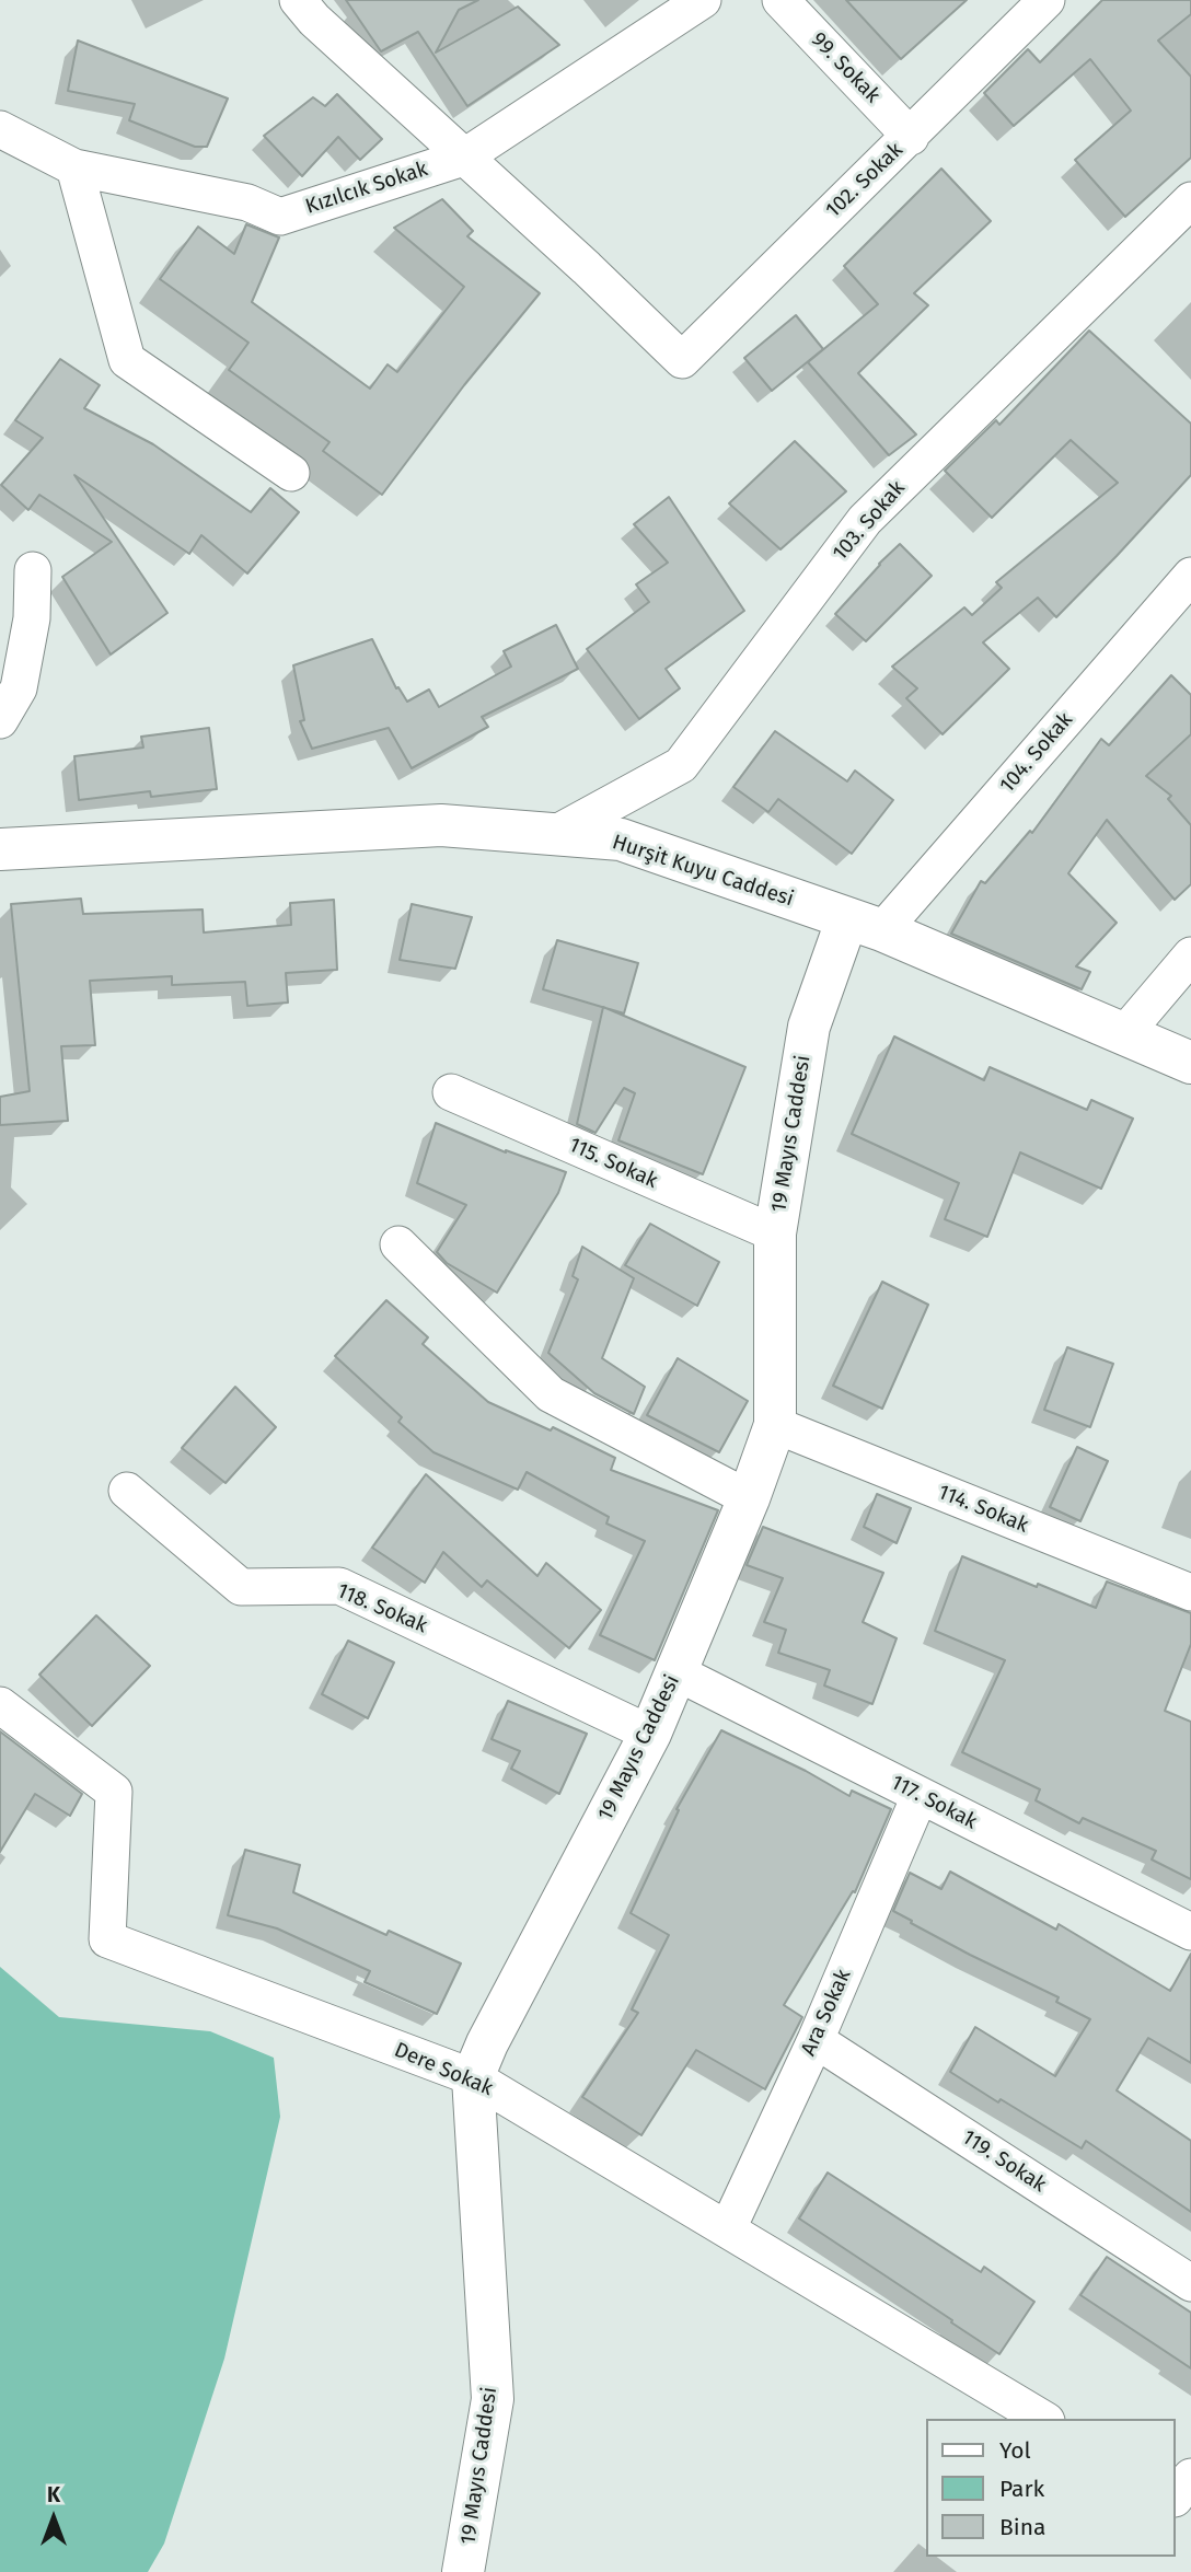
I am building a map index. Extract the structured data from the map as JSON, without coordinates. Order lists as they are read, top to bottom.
{
  "streets": {
    "street": [
      "99. Sokak",
      "102. Sokak",
      "Kızılcık Sokak",
      "103. Sokak",
      "104. Sokak",
      "Hurşit Kuyu Caddesi",
      "19 Mayıs Caddesi",
      "115. Sokak",
      "114. Sokak",
      "118. Sokak",
      "117. Sokak",
      "Ara Sokak",
      "Dere Sokak",
      "119. Sokak"
    ]
  },
  "crossings": [
    ["99. Sokak", "102. Sokak"],
    ["102. Sokak", "Kızılcık Sokak"],
    ["103. Sokak", "Hurşit Kuyu Caddesi"],
    ["104. Sokak", "Hurşit Kuyu Caddesi"],
    ["104. Sokak", "19 Mayıs Caddesi"],
    ["Hurşit Kuyu Caddesi", "19 Mayıs Caddesi"],
    ["19 Mayıs Caddesi", "115. Sokak"],
    ["19 Mayıs Caddesi", "114. Sokak"],
    ["19 Mayıs Caddesi", "118. Sokak"],
    ["19 Mayıs Caddesi", "117. Sokak"],
    ["19 Mayıs Caddesi", "Dere Sokak"],
    ["117. Sokak", "Ara Sokak"],
    ["Ara Sokak", "Dere Sokak"],
    ["Ara Sokak", "119. Sokak"]
  ],
  "legend": ["Yol", "Park", "Bina"],
  "north": "top"
}
